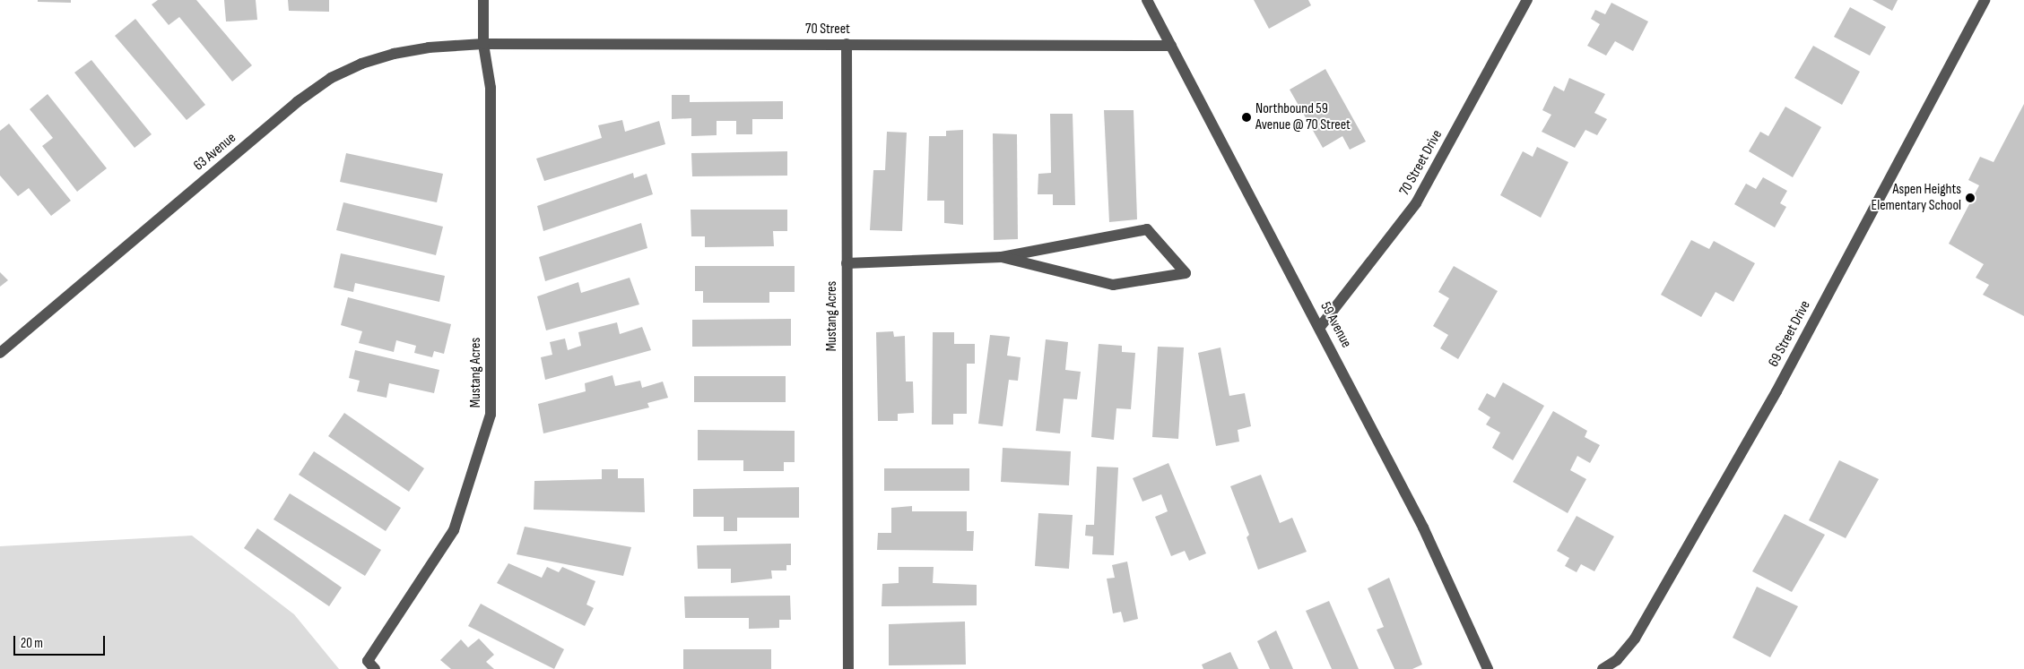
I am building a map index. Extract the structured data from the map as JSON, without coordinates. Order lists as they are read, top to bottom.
{
  "streets": {
    "street": [
      "70 Street",
      "63 Avenue",
      "70 Street Drive",
      "Mustang Acres",
      "59 Avenue",
      "69 Street Drive"
    ]
  },
  "crossings": [
    ["70 Street", "63 Avenue"],
    ["70 Street", "Mustang Acres"],
    ["70 Street", "59 Avenue"],
    ["63 Avenue", "Mustang Acres"],
    ["70 Street Drive", "59 Avenue"]
  ],
  "places": ["Northbound 59 Avenue @ 70 Street", "Aspen Heights Elementary School"],
  "scale_bar": "20 m"
}
